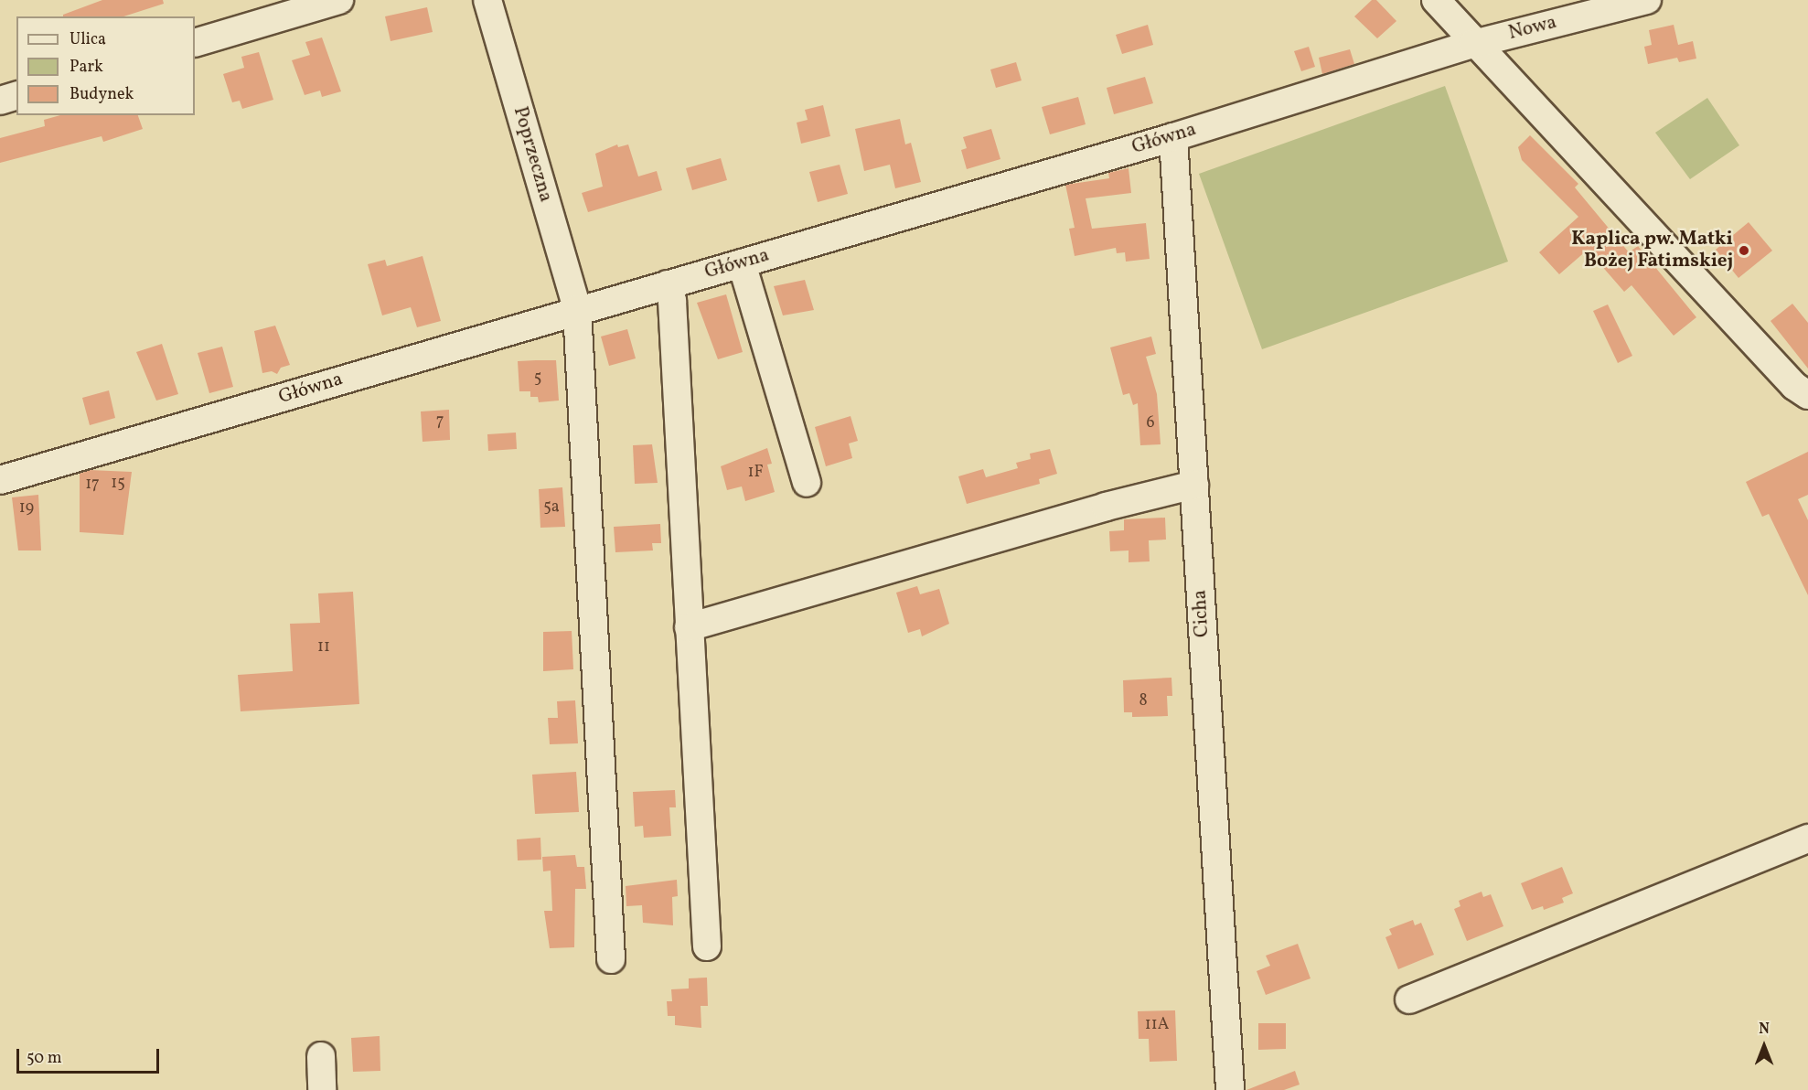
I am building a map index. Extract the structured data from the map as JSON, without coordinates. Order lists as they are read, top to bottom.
{
  "streets": {
    "street": [
      "Nowa",
      "Główna",
      "Poprzeczna",
      "Cicha"
    ]
  },
  "crossings": [
    ["Nowa", "Główna"],
    ["Główna", "Poprzeczna"],
    ["Główna", "Cicha"]
  ],
  "places": ["Kaplica pw. Matki Bożej Fatimskiej"],
  "house_numbers": [
    "5",
    "7",
    "6",
    "1F",
    "15",
    "17",
    "5a",
    "19",
    "11",
    "8",
    "11A"
  ],
  "legend": ["Ulica", "Park", "Budynek"],
  "scale_bar": "50 m",
  "north": "top"
}
